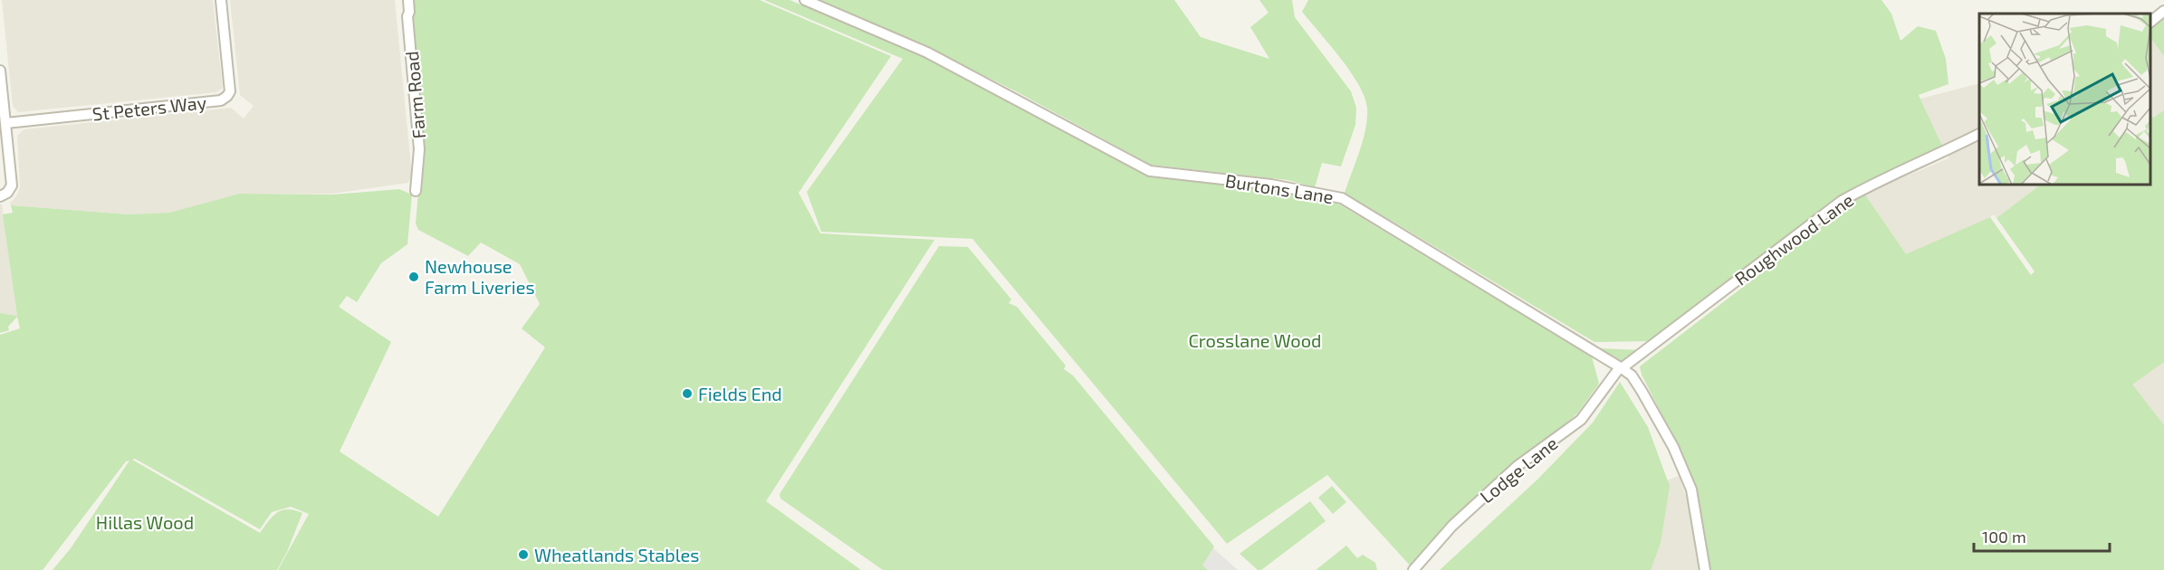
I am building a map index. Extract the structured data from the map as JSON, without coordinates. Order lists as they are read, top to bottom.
{
  "streets": {
    "street": [
      "Farm Road",
      "St Peters Way",
      "Burtons Lane",
      "Roughwood Lane",
      "Lodge Lane"
    ]
  },
  "crossings": [
    ["Burtons Lane", "Roughwood Lane"],
    ["Burtons Lane", "Lodge Lane"],
    ["Roughwood Lane", "Lodge Lane"]
  ],
  "parks": ["Crosslane Wood", "Hillas Wood"],
  "places": ["Newhouse Farm Liveries", "Fields End", "Wheatlands Stables"],
  "scale_bar": "100 m"
}
